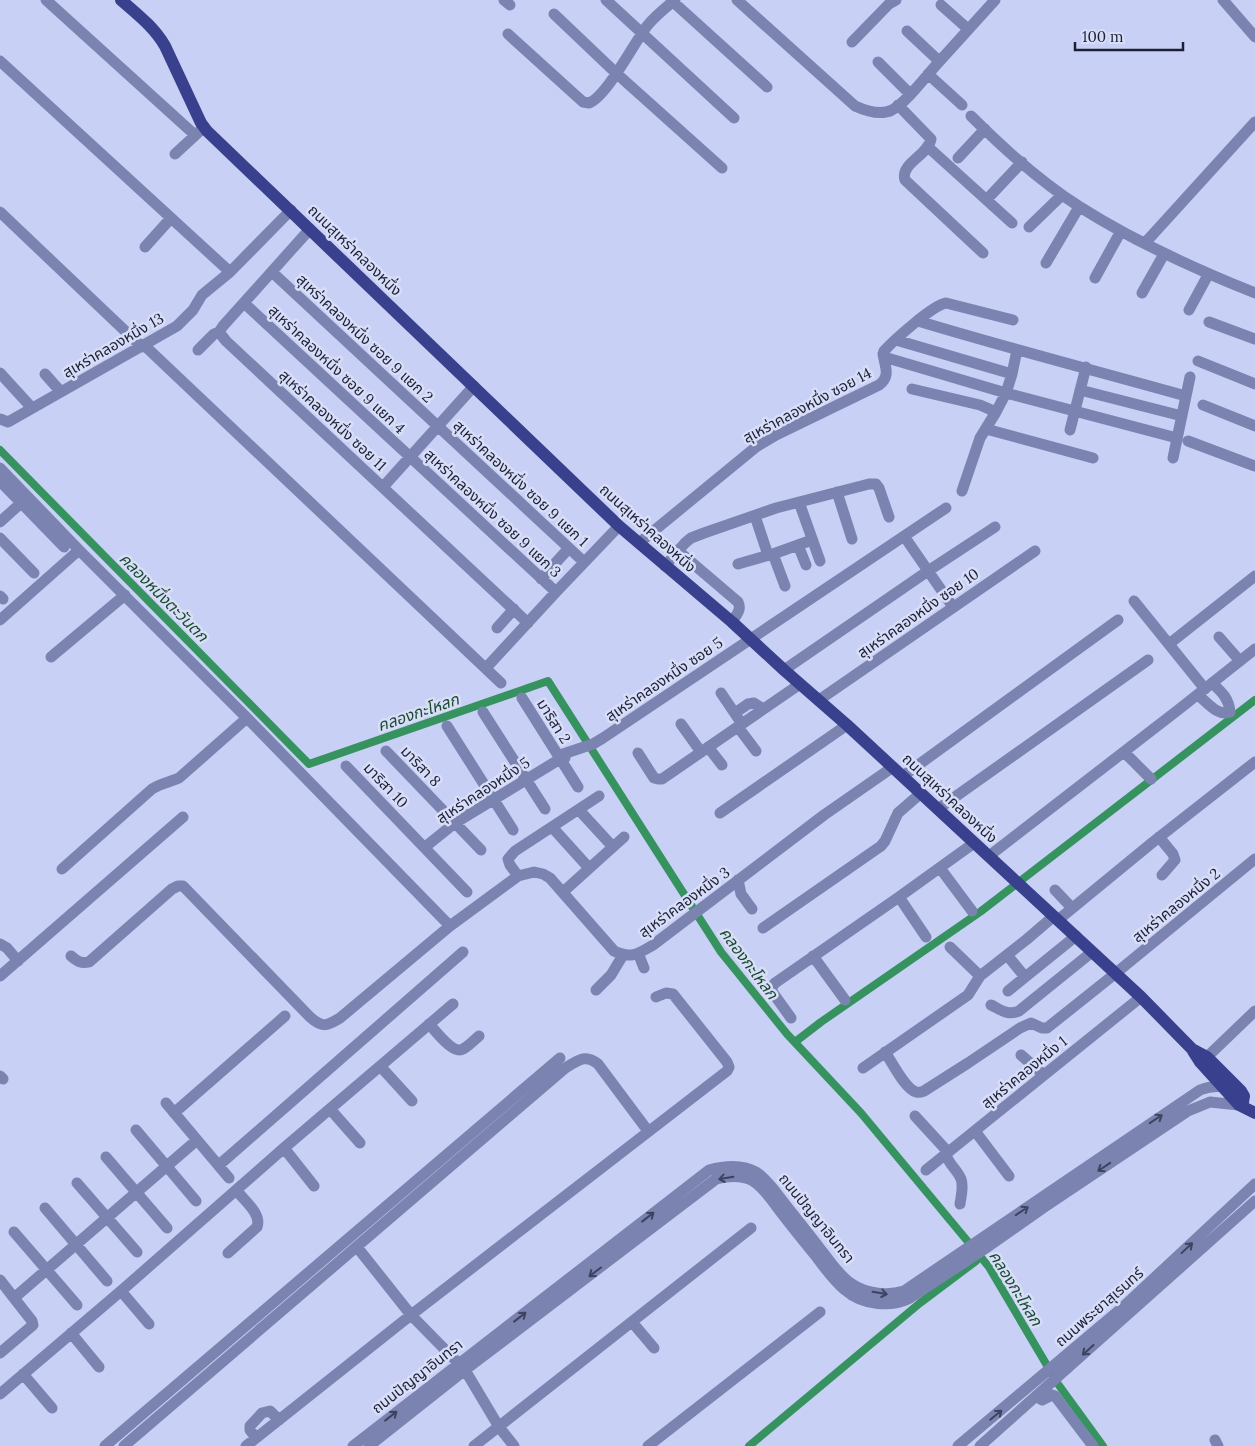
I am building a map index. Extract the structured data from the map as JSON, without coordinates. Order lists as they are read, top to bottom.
{
  "streets": {
    "main road": ["ถนนสุเหร่าคลองหนึ่ง", "ถนนปัญญาอินทรา"],
    "street": [
      "สุเหร่าคลองหนึ่ง ซอย 9 แยก 2",
      "สุเหร่าคลองหนึ่ง 13",
      "สุเหร่าคลองหนึ่ง ซอย 9 แยก 4",
      "สุเหร่าคลองหนึ่ง ซอย 14",
      "สุเหร่าคลองหนึ่ง ซอย 11",
      "สุเหร่าคลองหนึ่ง ซอย 9 แยก 1",
      "สุเหร่าคลองหนึ่ง ซอย 9 แยก 3",
      "สุเหร่าคลองหนึ่ง ซอย 10",
      "สุเหร่าคลองหนึ่ง ซอย 5",
      "มาริสา 2",
      "มาริสา 8",
      "มาริสา 10",
      "สุเหร่าคลองหนึ่ง 5",
      "สุเหร่าคลองหนึ่ง 3",
      "สุเหร่าคลองหนึ่ง 2",
      "สุเหร่าคลองหนึ่ง 1",
      "ถนนพระยาสุเรนทร์"
    ]
  },
  "crossings": [
    ["ถนนสุเหร่าคลองหนึ่ง", "สุเหร่าคลองหนึ่ง 13"],
    ["ถนนสุเหร่าคลองหนึ่ง", "สุเหร่าคลองหนึ่ง ซอย 14"],
    ["ถนนสุเหร่าคลองหนึ่ง", "สุเหร่าคลองหนึ่ง ซอย 10"],
    ["ถนนสุเหร่าคลองหนึ่ง", "สุเหร่าคลองหนึ่ง ซอย 5"],
    ["ถนนสุเหร่าคลองหนึ่ง", "สุเหร่าคลองหนึ่ง 3"],
    ["ถนนสุเหร่าคลองหนึ่ง", "สุเหร่าคลองหนึ่ง 2"],
    ["ถนนสุเหร่าคลองหนึ่ง", "สุเหร่าคลองหนึ่ง 1"],
    ["ถนนสุเหร่าคลองหนึ่ง", "ถนนปัญญาอินทรา"],
    ["สุเหร่าคลองหนึ่ง ซอย 9 แยก 2", "สุเหร่าคลองหนึ่ง ซอย 9 แยก 1"],
    ["สุเหร่าคลองหนึ่ง ซอย 9 แยก 4", "สุเหร่าคลองหนึ่ง ซอย 9 แยก 3"],
    ["สุเหร่าคลองหนึ่ง ซอย 5", "สุเหร่าคลองหนึ่ง 5"],
    ["มาริสา 2", "สุเหร่าคลองหนึ่ง 5"],
    ["มาริสา 8", "สุเหร่าคลองหนึ่ง 5"],
    ["มาริสา 10", "สุเหร่าคลองหนึ่ง 5"]
  ],
  "water": ["คลองหนึ่งตะวันตก", "คลองกะโหลก"],
  "scale_bar": "100 m"
}
